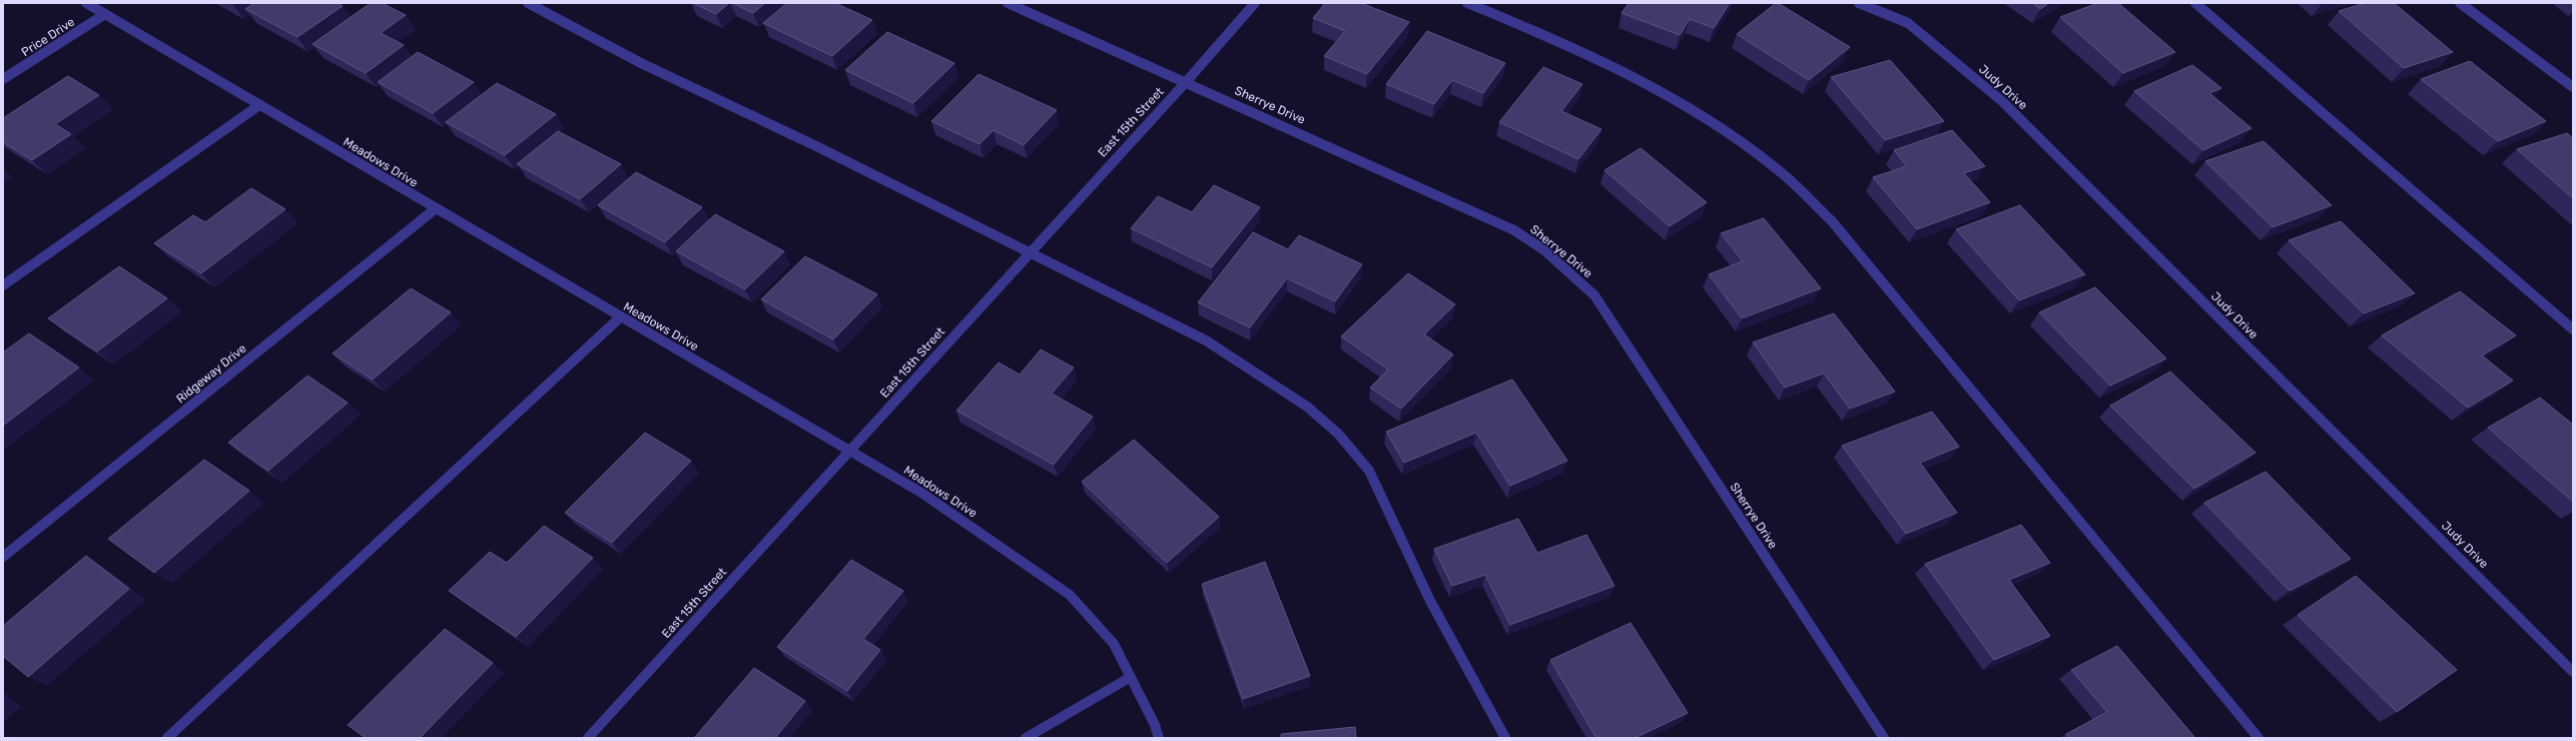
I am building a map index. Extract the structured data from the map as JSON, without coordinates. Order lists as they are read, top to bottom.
{
  "streets": {
    "street": [
      "Price Drive",
      "Judy Drive",
      "Sherrye Drive",
      "East 15th Street",
      "Meadows Drive",
      "Ridgeway Drive"
    ]
  },
  "crossings": [
    ["Price Drive", "Meadows Drive"],
    ["Sherrye Drive", "East 15th Street"],
    ["East 15th Street", "Meadows Drive"],
    ["Meadows Drive", "Ridgeway Drive"]
  ]
}
